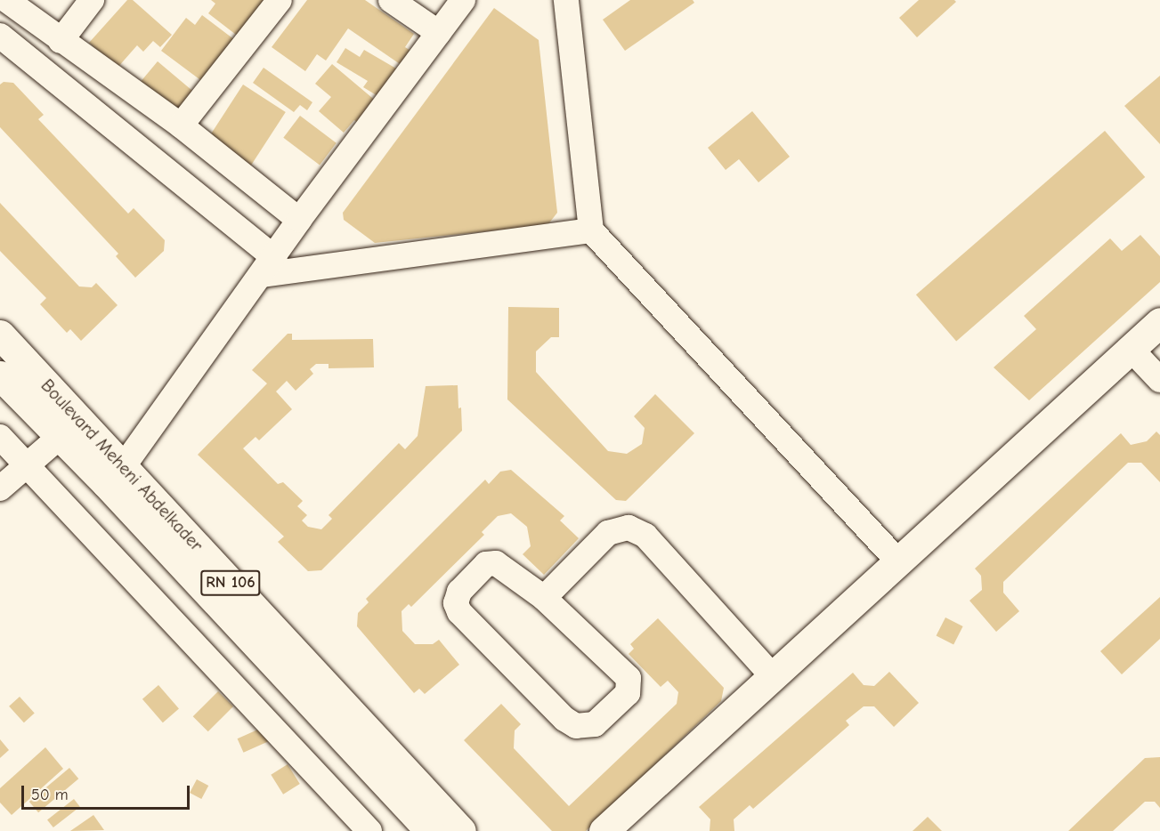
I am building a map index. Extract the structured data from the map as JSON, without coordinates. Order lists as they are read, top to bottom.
{
  "streets": {
    "main road": ["Boulevard Meheni Abdelkader", "RN 106"]
  },
  "scale_bar": "50 m"
}
